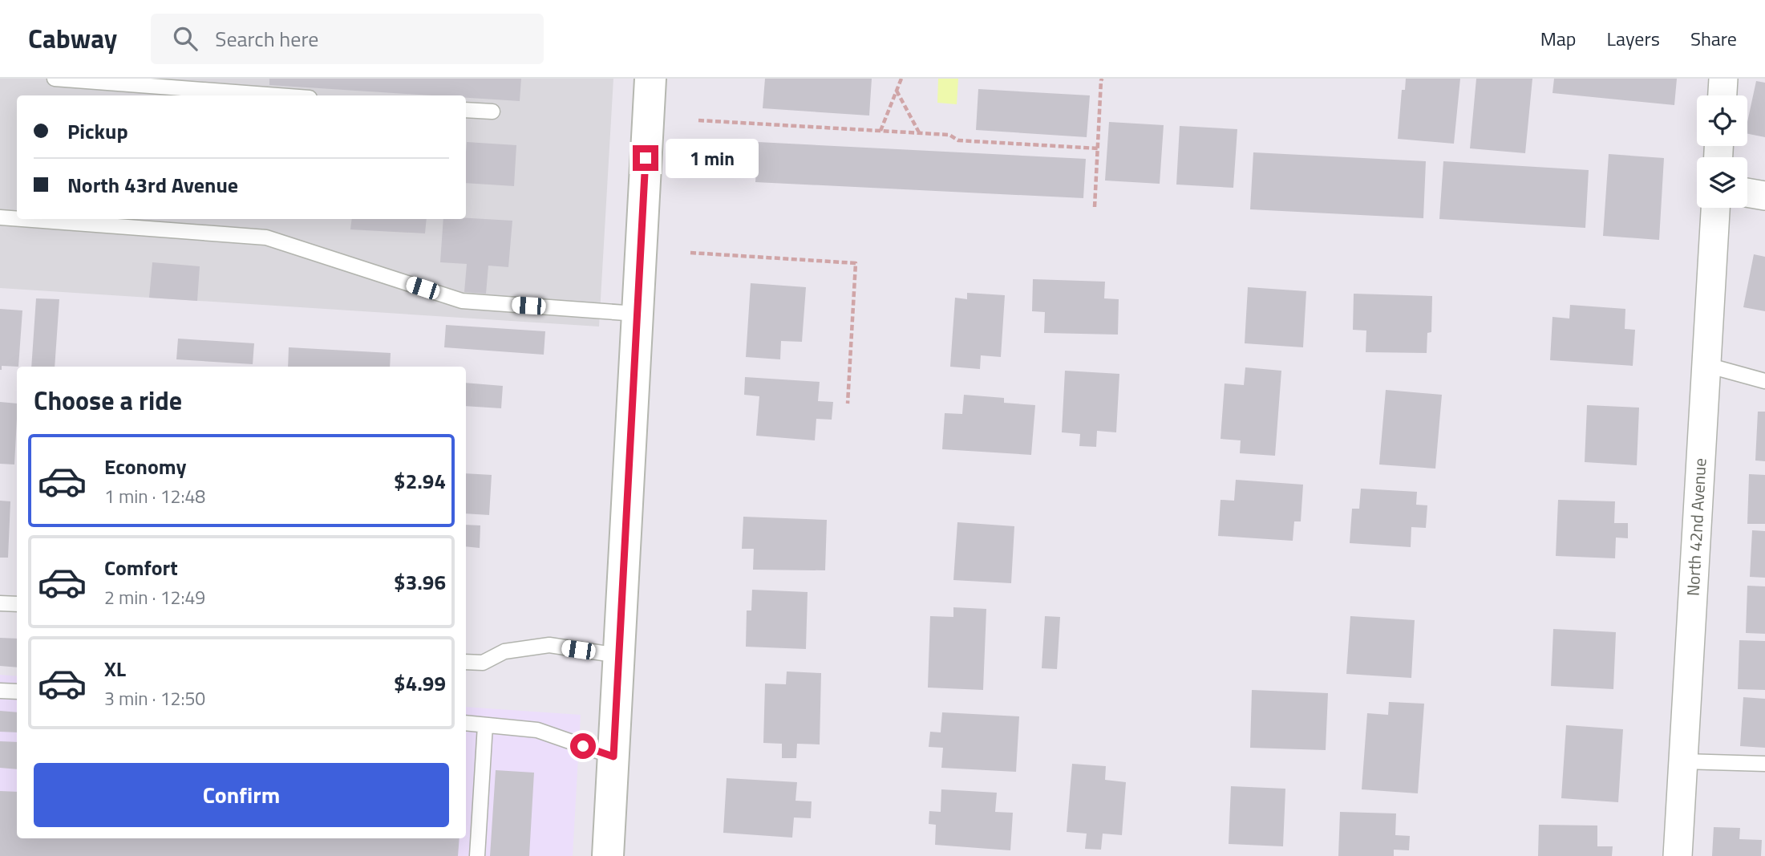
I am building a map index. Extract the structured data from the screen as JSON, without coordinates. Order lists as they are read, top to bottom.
{
  "streets": {
    "street": ["North 42nd Avenue"]
  },
  "page": {
    "header": "Cabway",
    "search": "Search here",
    "nav": ["Map", "Layers", "Share"],
    "banner": ["Pickup", "North 43rd Avenue"],
    "bubble": "1 min",
    "heading": "Choose a ride",
    "list": [
      {
        "name": "Economy",
        "note": "1 min · 12:48",
        "value": "$2.94"
      },
      {
        "name": "Comfort",
        "note": "2 min · 12:49",
        "value": "$3.96"
      },
      {
        "name": "XL",
        "note": "3 min · 12:50",
        "value": "$4.99"
      }
    ],
    "buttons": "Confirm"
  }
}
